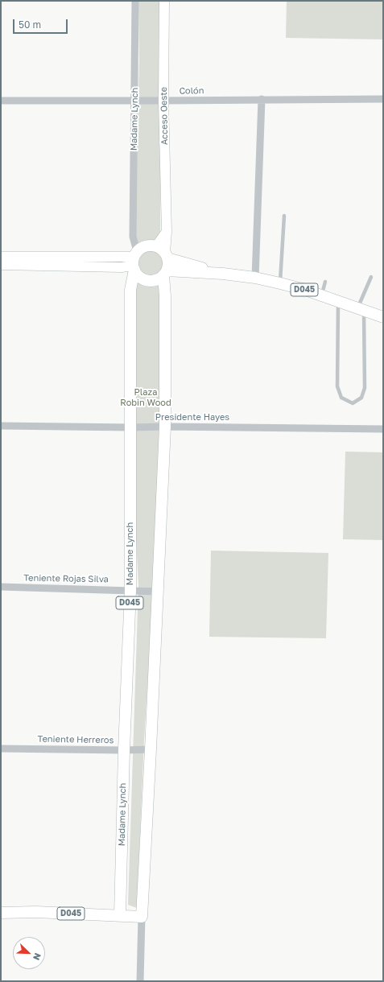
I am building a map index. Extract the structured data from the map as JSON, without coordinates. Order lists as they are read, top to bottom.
{
  "streets": {
    "main road": ["Acceso Oeste", "Madame Lynch", "D045"],
    "street": [
      "Colón",
      "Presidente Hayes",
      "Teniente Rojas Silva",
      "Teniente Herreros"
    ]
  },
  "crossings": [
    ["Colón", "Acceso Oeste"],
    ["Colón", "Madame Lynch"],
    ["Acceso Oeste", "Madame Lynch"],
    ["Acceso Oeste", "D045"],
    ["Madame Lynch", "D045"],
    ["Madame Lynch", "Presidente Hayes"],
    ["Madame Lynch", "Teniente Rojas Silva"],
    ["Madame Lynch", "Teniente Herreros"]
  ],
  "parks": ["Plaza Robin Wood"],
  "scale_bar": "50 m",
  "north": "bottom right"
}
